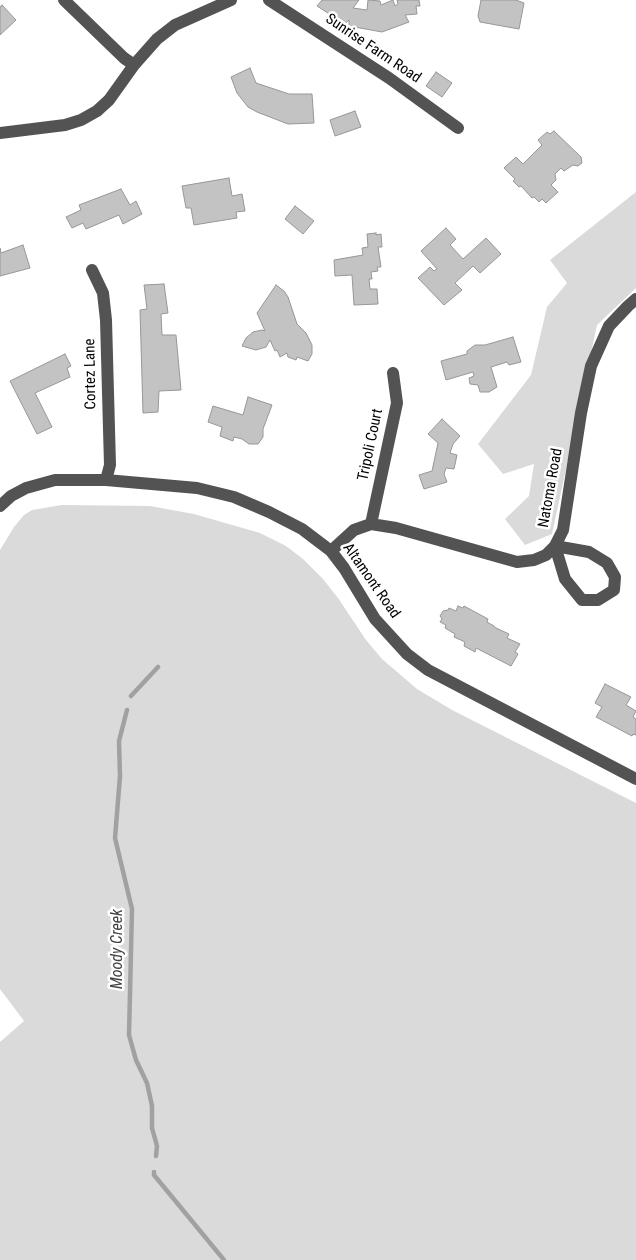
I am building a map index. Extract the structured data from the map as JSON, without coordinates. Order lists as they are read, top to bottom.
{
  "streets": {
    "street": [
      "Sunrise Farm Road",
      "Cortez Lane",
      "Tripoli Court",
      "Natoma Road",
      "Altamont Road"
    ]
  },
  "crossings": [
    ["Cortez Lane", "Altamont Road"],
    ["Tripoli Court", "Natoma Road"]
  ],
  "water": ["Moody Creek"]
}
